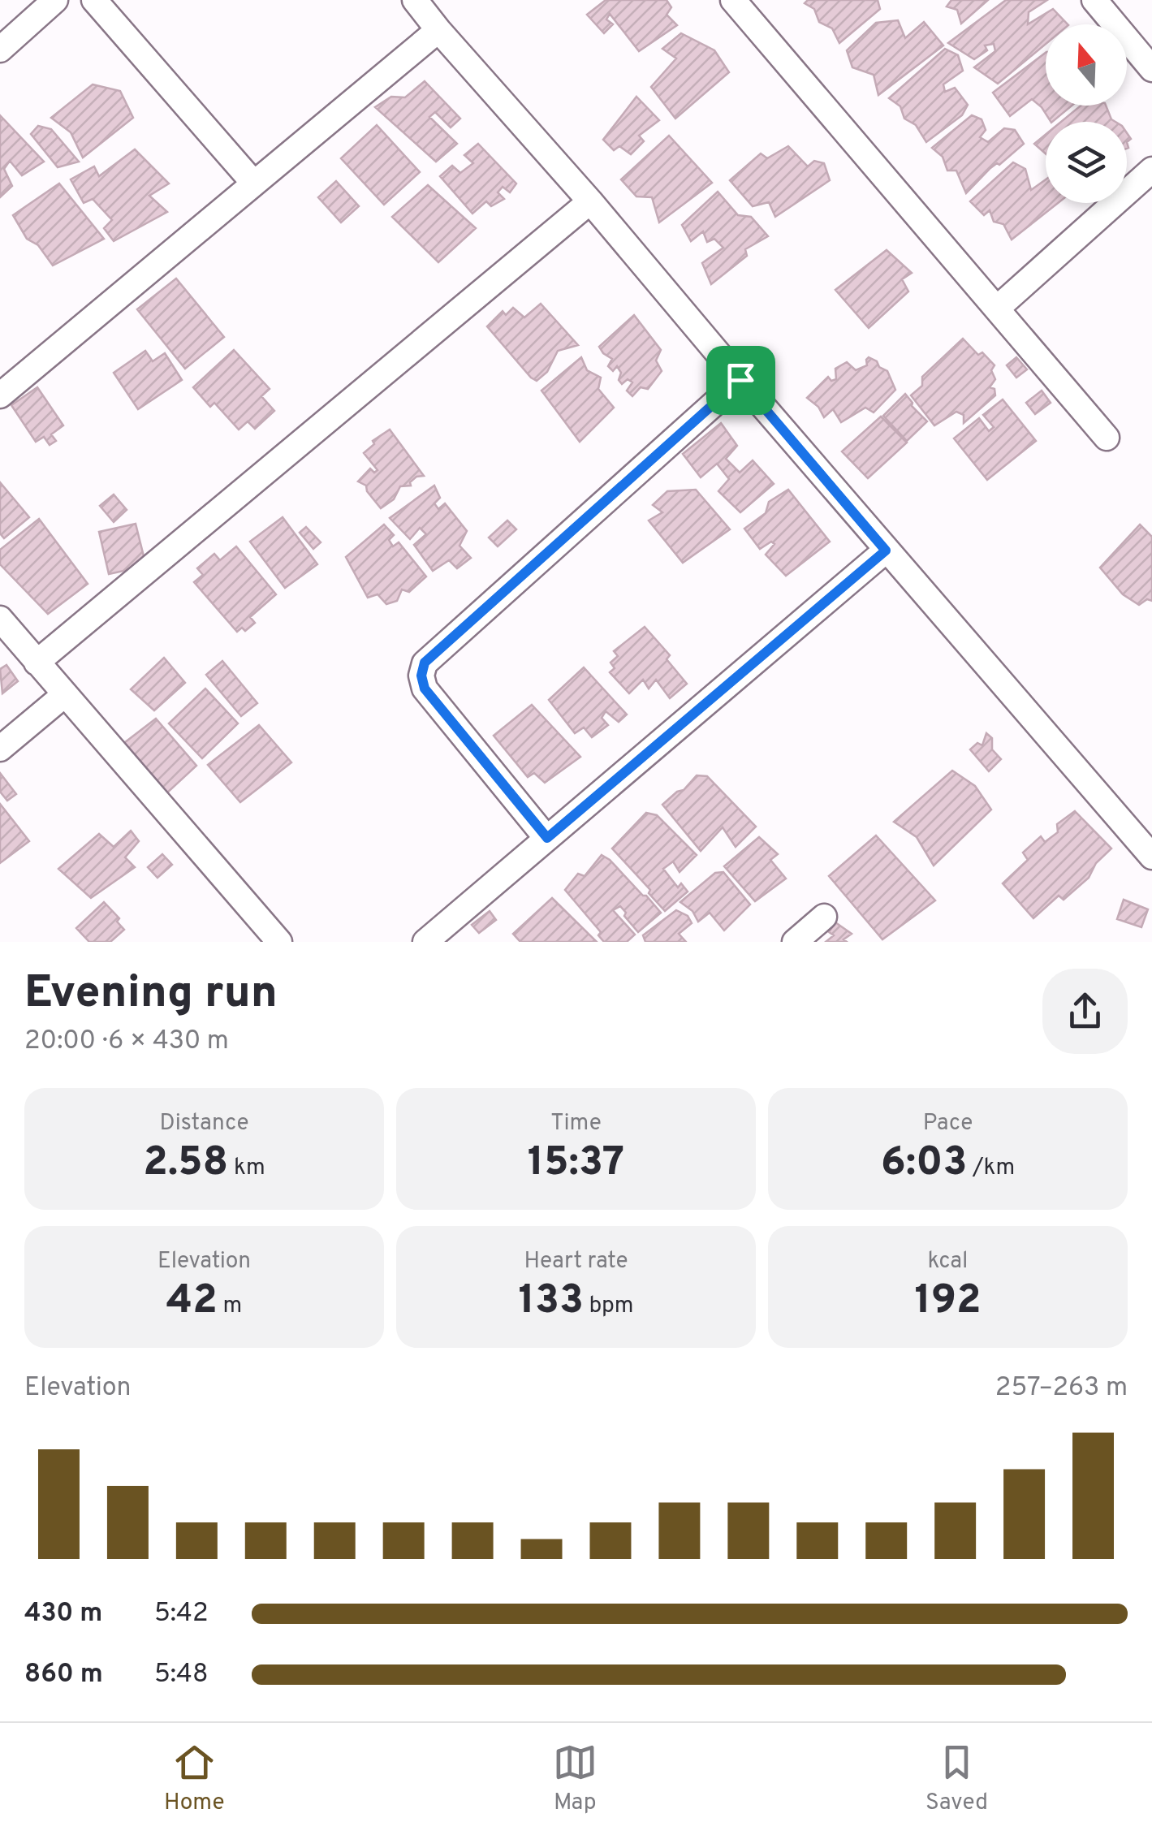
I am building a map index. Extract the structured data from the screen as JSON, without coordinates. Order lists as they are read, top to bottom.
{
  "north": "top",
  "page": {
    "heading": ["Evening run", "20:00 · 6 × 430 m"],
    "stats": [
      ["Distance", "2.58 km"],
      ["Time", "15:37"],
      ["Pace", "6:03 /km"],
      ["Elevation", "42 m"],
      ["Heart rate", "133 bpm"],
      ["kcal", "192"]
    ],
    "chart": ["Elevation", "257–263 m"],
    "list": [
      {
        "name": "430 m",
        "note": "5:42"
      },
      {
        "name": "860 m",
        "note": "5:48"
      }
    ],
    "tabs": ["Home", "Map", "Saved"]
  }
}
